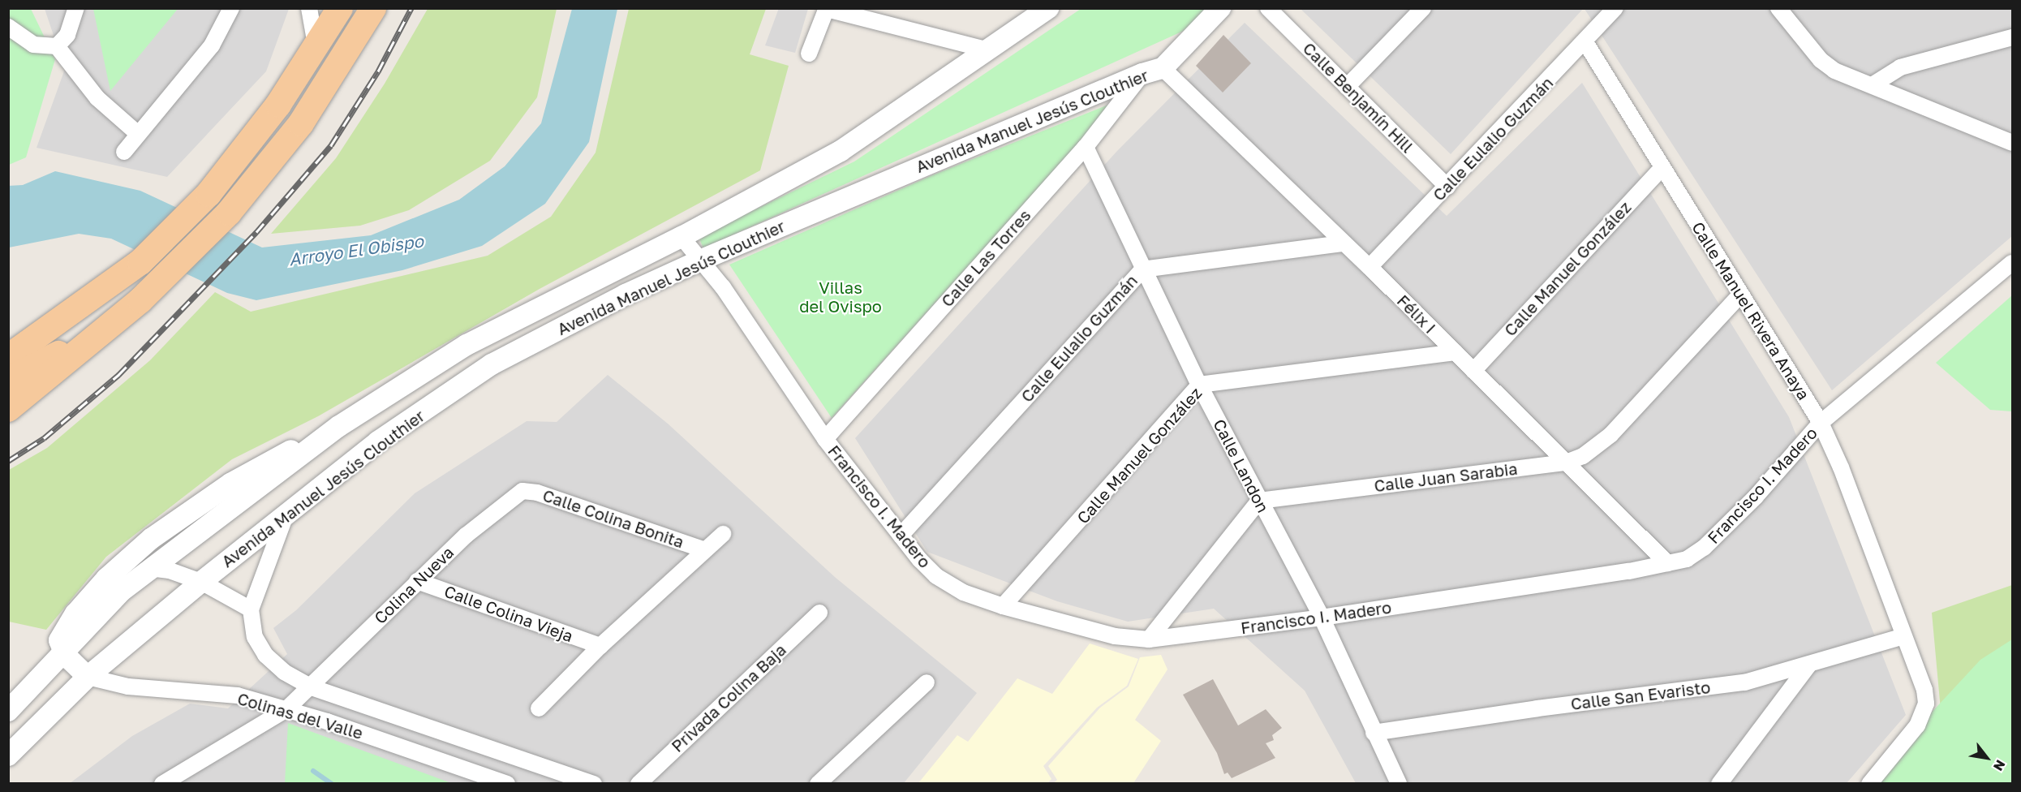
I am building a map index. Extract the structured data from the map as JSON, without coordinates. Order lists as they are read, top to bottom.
{
  "streets": {
    "street": [
      "Calle Benjamín Hill",
      "Avenida Manuel Jesús Clouthier",
      "Calle Eulalio Guzmán",
      "Calle Las Torres",
      "Calle Manuel González",
      "Calle Manuel Rivera Anaya",
      "Félix I",
      "Calle Landon",
      "Calle Juan Sarabia",
      "Francisco I. Madero",
      "Calle Colina Bonita",
      "Colina Nueva",
      "Calle Colina Vieja",
      "Calle San Evaristo",
      "Privada Colina Baja",
      "Colinas del Valle"
    ]
  },
  "crossings": [
    ["Calle Benjamín Hill", "Calle Eulalio Guzmán"],
    ["Avenida Manuel Jesús Clouthier", "Calle Las Torres"],
    ["Avenida Manuel Jesús Clouthier", "Félix I"],
    ["Avenida Manuel Jesús Clouthier", "Francisco I. Madero"],
    ["Avenida Manuel Jesús Clouthier", "Colinas del Valle"],
    ["Calle Eulalio Guzmán", "Calle Manuel Rivera Anaya"],
    ["Calle Eulalio Guzmán", "Félix I"],
    ["Calle Eulalio Guzmán", "Calle Landon"],
    ["Calle Eulalio Guzmán", "Francisco I. Madero"],
    ["Calle Las Torres", "Calle Landon"],
    ["Calle Las Torres", "Francisco I. Madero"],
    ["Calle Manuel González", "Calle Manuel Rivera Anaya"],
    ["Calle Manuel González", "Félix I"],
    ["Calle Manuel González", "Calle Landon"],
    ["Calle Manuel González", "Francisco I. Madero"],
    ["Calle Manuel Rivera Anaya", "Calle Juan Sarabia"],
    ["Calle Manuel Rivera Anaya", "Francisco I. Madero"],
    ["Calle Manuel Rivera Anaya", "Calle San Evaristo"],
    ["Félix I", "Calle Juan Sarabia"],
    ["Félix I", "Francisco I. Madero"],
    ["Calle Landon", "Calle Juan Sarabia"],
    ["Calle Landon", "Francisco I. Madero"],
    ["Calle Landon", "Calle San Evaristo"],
    ["Calle Colina Bonita", "Colina Nueva"],
    ["Colina Nueva", "Calle Colina Vieja"],
    ["Colina Nueva", "Colinas del Valle"]
  ],
  "water": ["Arroyo El Obispo"],
  "parks": ["Villas del Ovispo"],
  "north": "bottom right"
}
